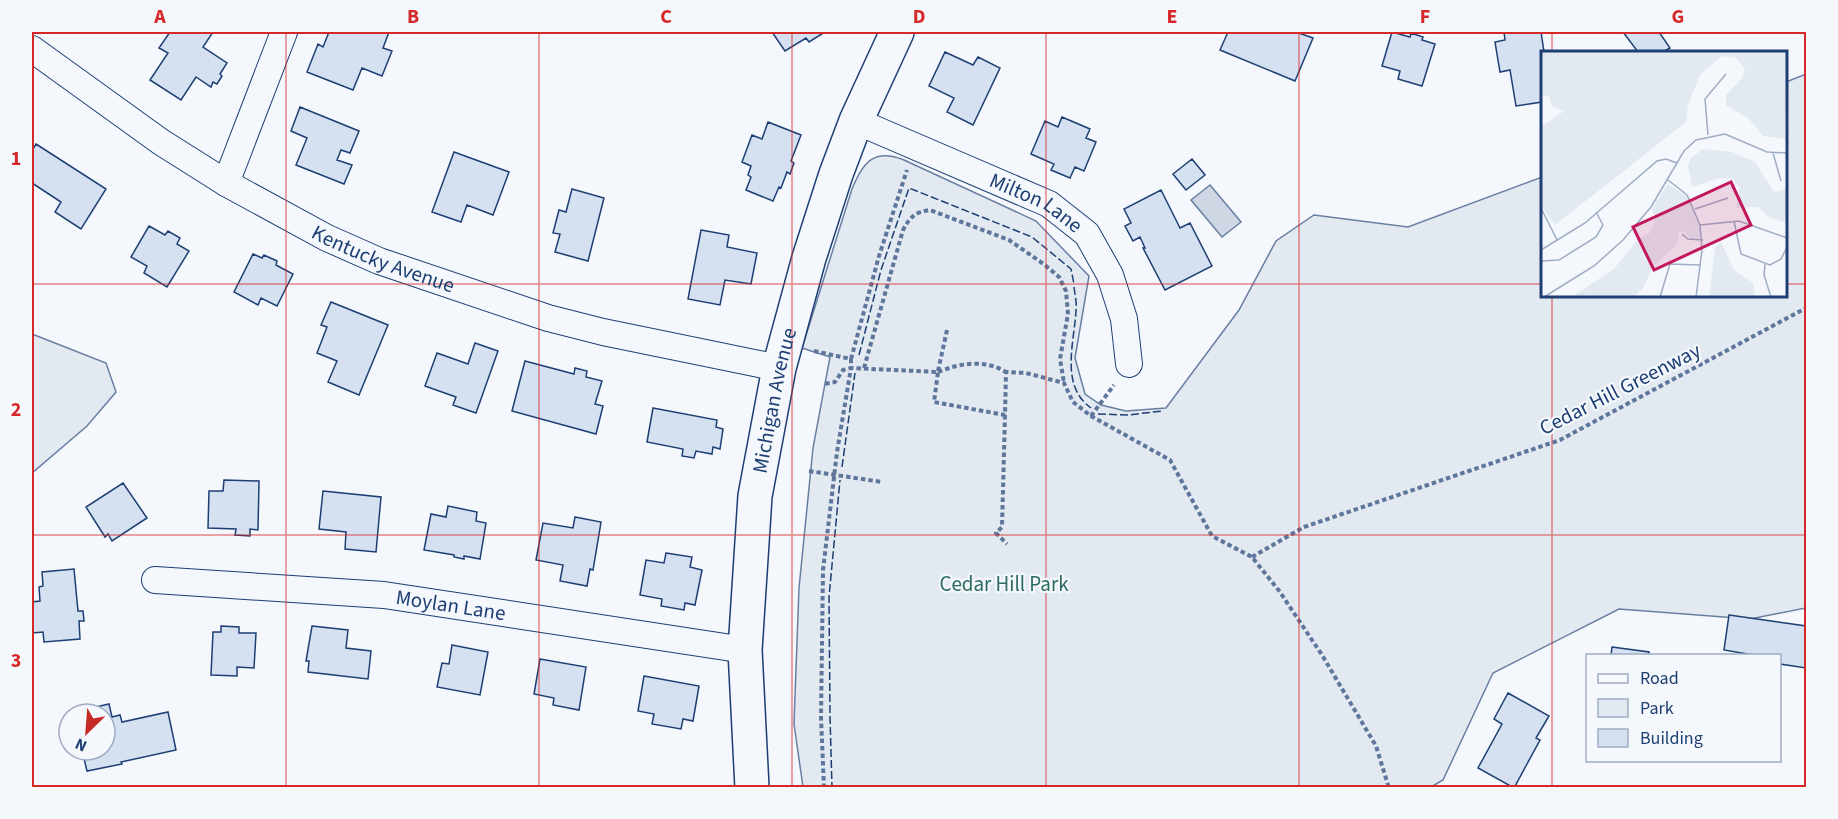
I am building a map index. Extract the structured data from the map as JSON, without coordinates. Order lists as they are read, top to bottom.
{
  "streets": {
    "street": [
      "Milton Lane",
      "Kentucky Avenue",
      "Michigan Avenue",
      "Moylan Lane"
    ],
    "path": ["Cedar Hill Greenway"]
  },
  "crossings": [
    ["Milton Lane", "Michigan Avenue"],
    ["Kentucky Avenue", "Michigan Avenue"],
    ["Michigan Avenue", "Moylan Lane"]
  ],
  "parks": ["Cedar Hill Park"],
  "legend": ["Road", "Park", "Building"],
  "north": "bottom left",
  "grid": {
    "columns": [
      "A",
      "B",
      "C",
      "D",
      "E",
      "F",
      "G"
    ],
    "rows": ["1", "2", "3"]
  }
}
